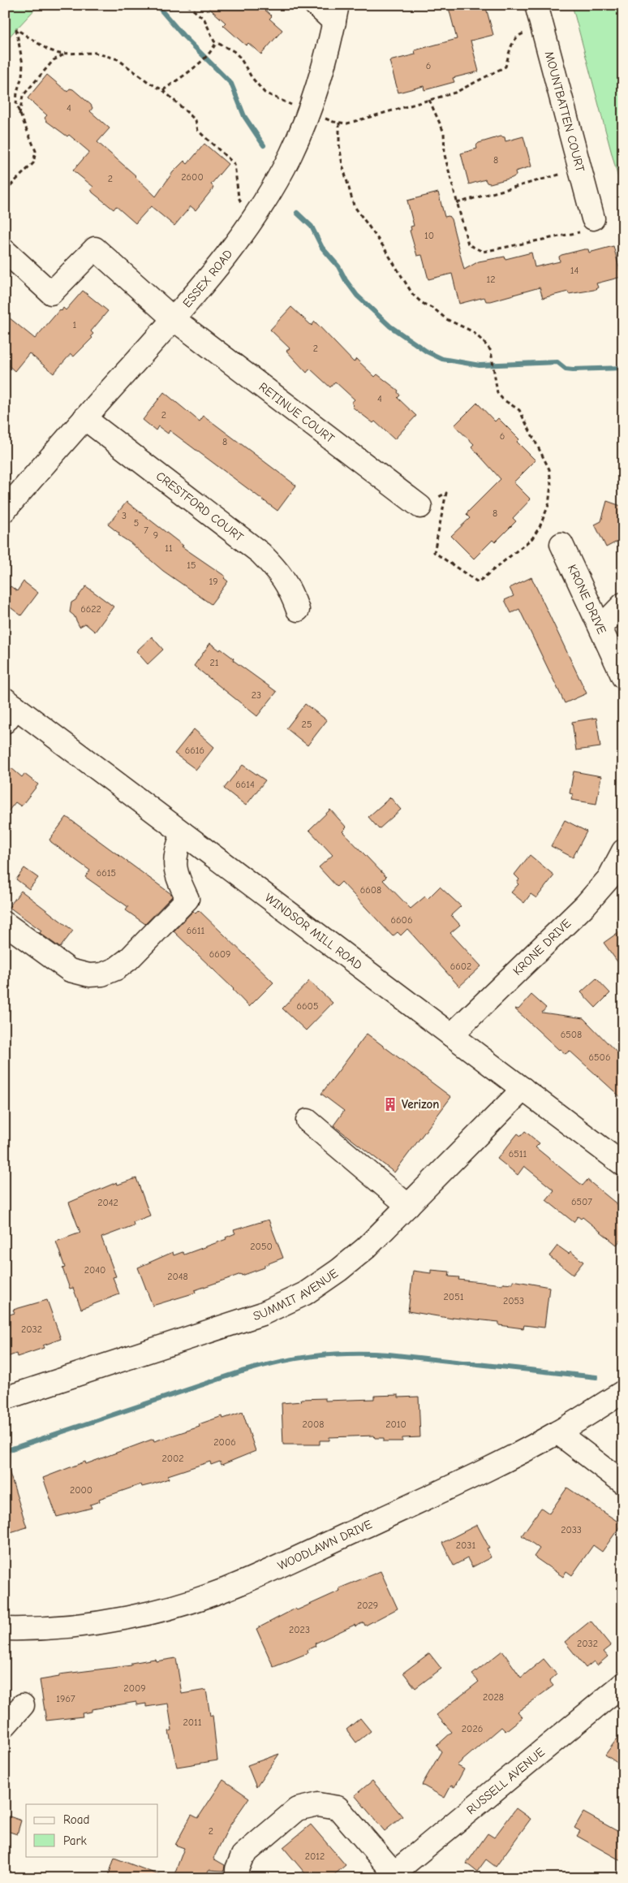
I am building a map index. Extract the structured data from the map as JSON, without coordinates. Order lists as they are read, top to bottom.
{
  "streets": {
    "street": [
      "MOUNTBATTEN COURT",
      "ESSEX ROAD",
      "RETINUE COURT",
      "CRESTFORD COURT",
      "KRONE DRIVE",
      "WINDSOR MILL ROAD",
      "SUMMIT AVENUE",
      "WOODLAWN DRIVE",
      "RUSSELL AVENUE"
    ]
  },
  "crossings": [
    ["ESSEX ROAD", "RETINUE COURT"],
    ["ESSEX ROAD", "CRESTFORD COURT"],
    ["KRONE DRIVE", "WINDSOR MILL ROAD"],
    ["WINDSOR MILL ROAD", "SUMMIT AVENUE"]
  ],
  "places": {
    "building": ["Verizon"]
  },
  "house_numbers": [
    "6",
    "4",
    "8",
    "2600",
    "2",
    "10",
    "14",
    "12",
    "1",
    "2",
    "4",
    "2",
    "6",
    "8",
    "8",
    "3",
    "5",
    "7",
    "9",
    "11",
    "15",
    "19",
    "6622",
    "21",
    "23",
    "25",
    "6616",
    "6614",
    "6615",
    "6608",
    "6606",
    "6611",
    "6609",
    "6602",
    "6605",
    "6508",
    "6506",
    "6511",
    "6507",
    "2042",
    "2050",
    "2040",
    "2048",
    "2051",
    "2053",
    "2032",
    "2008",
    "2010",
    "2006",
    "2002",
    "2000",
    "2033",
    "2031",
    "2029",
    "2023",
    "2032",
    "2009",
    "2028",
    "1967",
    "2011",
    "2026",
    "2",
    "2012"
  ],
  "legend": ["Road", "Park"]
}
